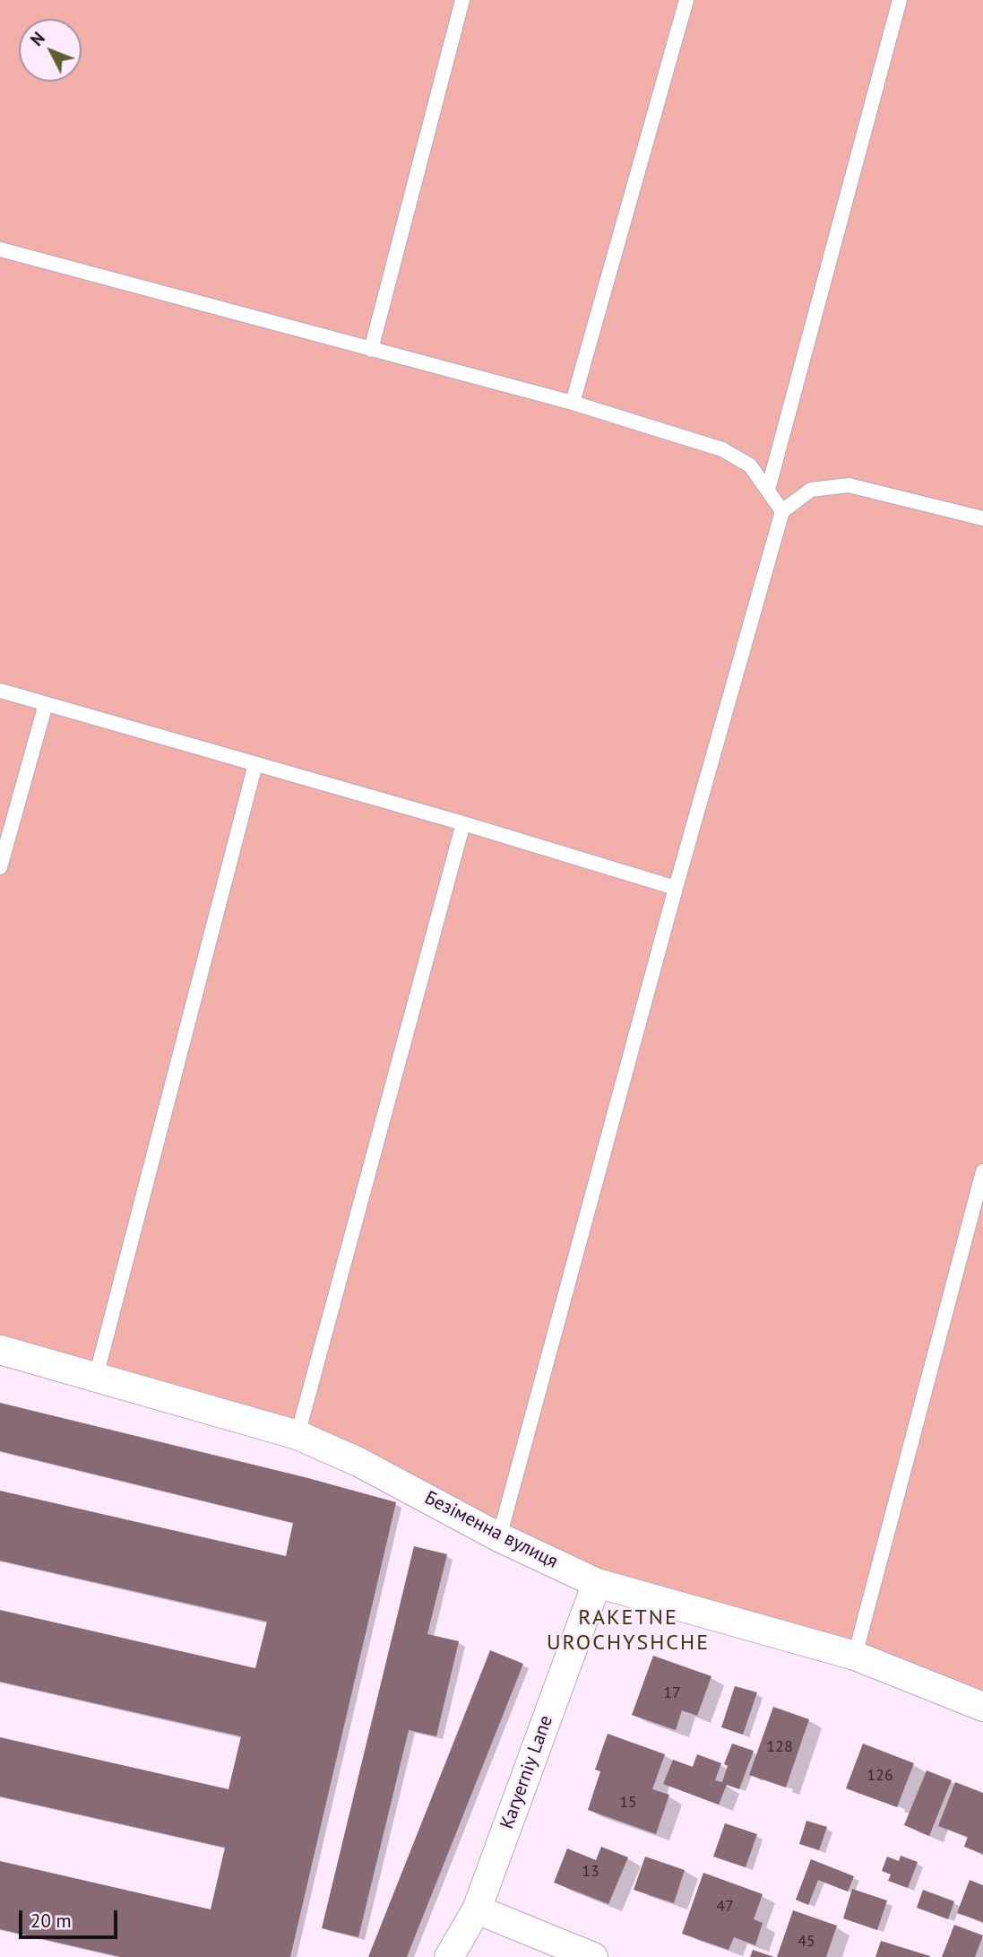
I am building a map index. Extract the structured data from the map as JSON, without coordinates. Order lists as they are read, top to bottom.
{
  "streets": {
    "street": ["Безіменна вулиця", "Karyerniy Lane"]
  },
  "crossings": [
    ["Безіменна вулиця", "Karyerniy Lane"]
  ],
  "districts": ["RAKETNE UROCHYSHCHE"],
  "house_numbers": [
    "17",
    "128",
    "126",
    "15",
    "13",
    "47",
    "45"
  ],
  "scale_bar": "20 m",
  "north": "top left"
}
